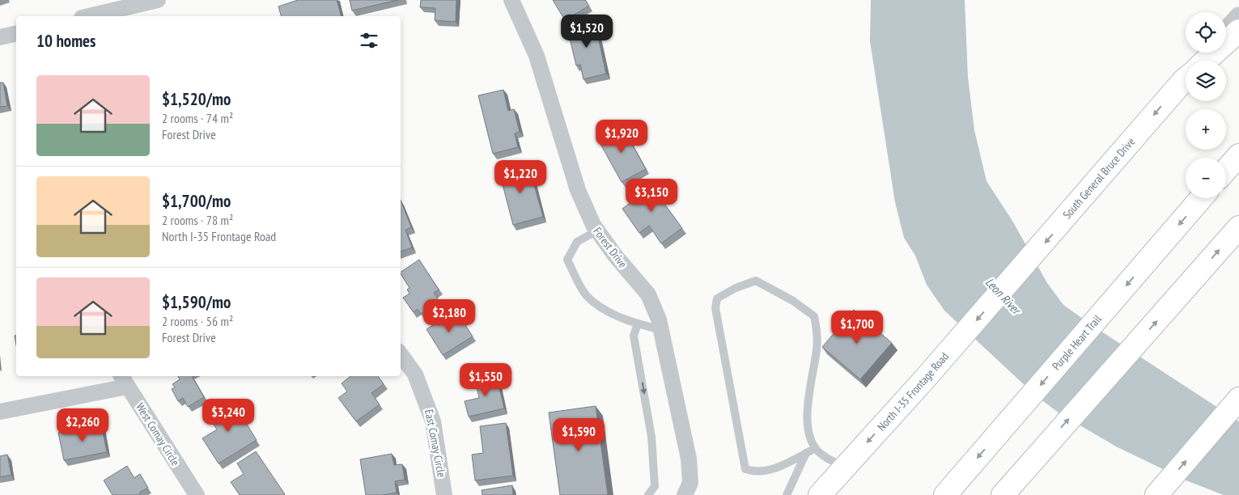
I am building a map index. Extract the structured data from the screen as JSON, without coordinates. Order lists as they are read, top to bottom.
{
  "streets": {
    "main road": ["South General Bruce Drive", "Purple Heart Trail", "North I-35 Frontage Road"],
    "street": ["Forest Drive", "West Comay Circle", "East Comay Circle"]
  },
  "crossings": [
    ["South General Bruce Drive", "North I-35 Frontage Road"]
  ],
  "one_way": ["South General Bruce Drive"],
  "water": ["Leon River"],
  "page": {
    "map_buttons": ["+", "−"],
    "price": [
      "$1,520",
      "$1,920",
      "$1,220",
      "$3,150",
      "$2,180",
      "$1,700",
      "$1,550",
      "$3,240",
      "$2,260",
      "$1,590"
    ],
    "heading": "10 homes",
    "list": [
      {
        "name": "$1,520/mo",
        "note": "2 rooms · 74 m² · Forest Drive"
      },
      {
        "name": "$1,700/mo",
        "note": "2 rooms · 78 m² · North I-35 Frontage Road"
      },
      {
        "name": "$1,590/mo",
        "note": "2 rooms · 56 m² · Forest Drive"
      }
    ]
  }
}
